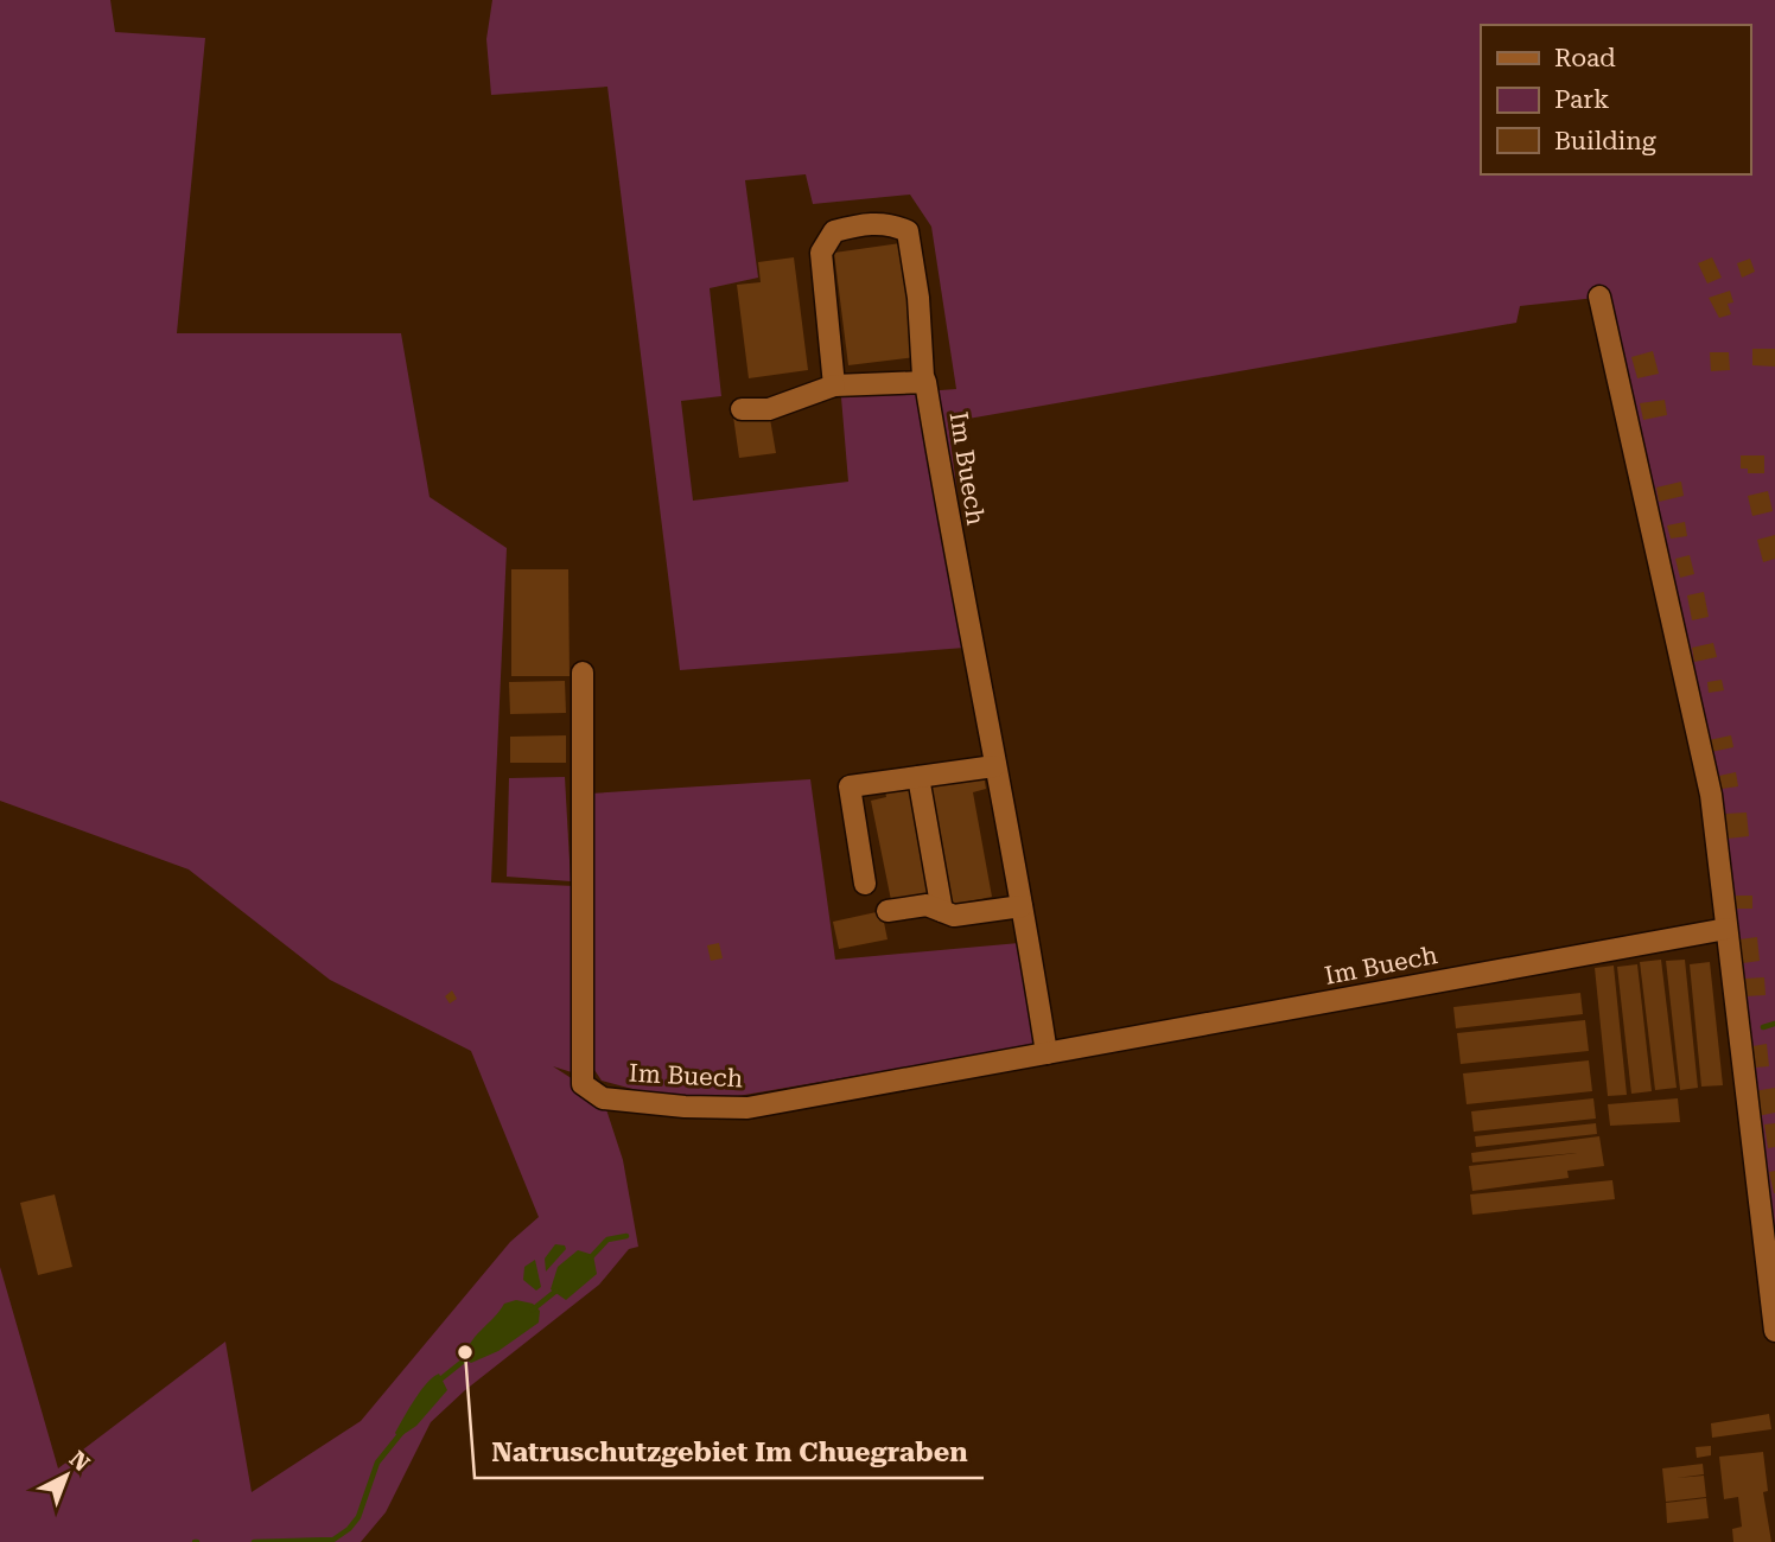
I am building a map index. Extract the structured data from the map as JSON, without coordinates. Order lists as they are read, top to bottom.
{
  "streets": {
    "lane": ["Im Buech"]
  },
  "places": ["Natruschutzgebiet Im Chuegraben"],
  "legend": ["Road", "Park", "Building"],
  "north": "top right"
}
